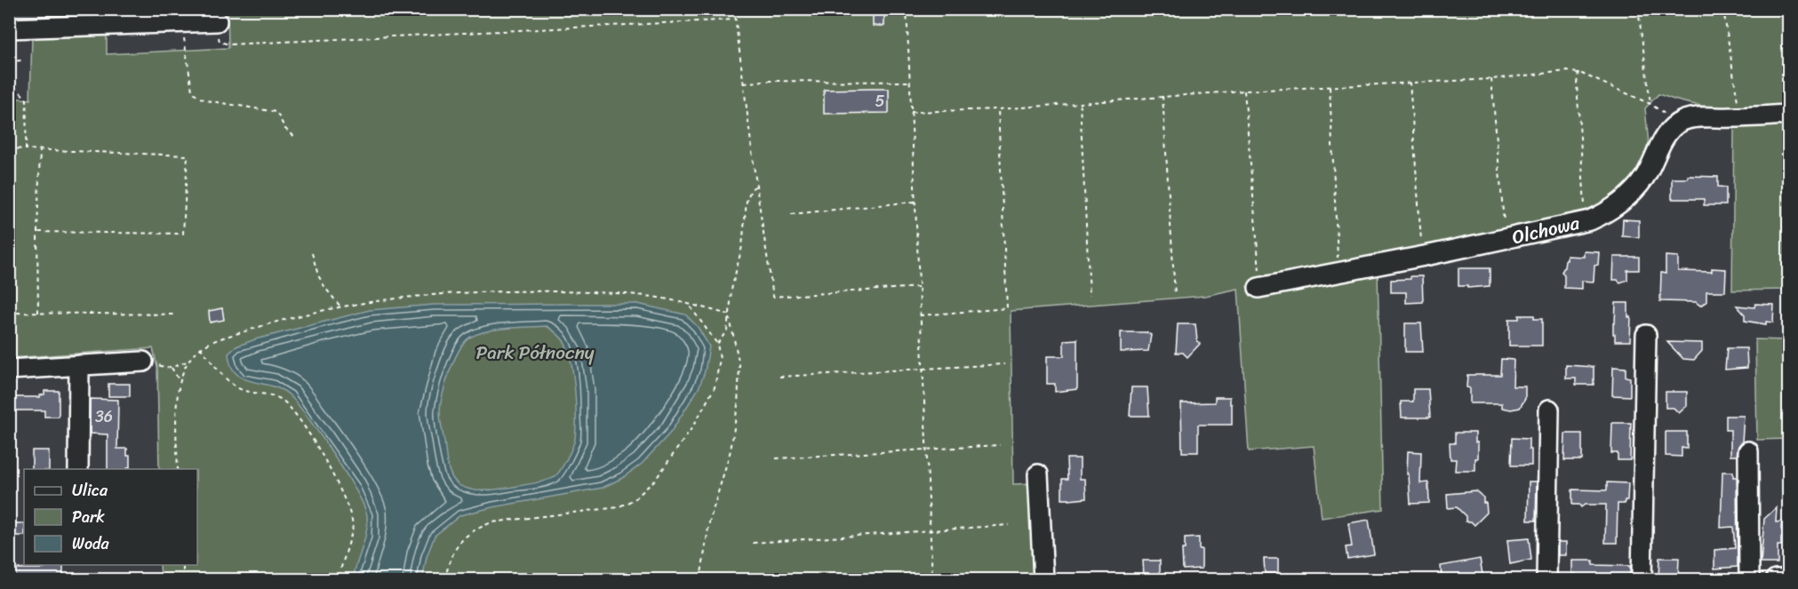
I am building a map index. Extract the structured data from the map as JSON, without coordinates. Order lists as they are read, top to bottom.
{
  "streets": {
    "street": ["Olchowa"]
  },
  "parks": ["Park Północny"],
  "house_numbers": ["5", "36"],
  "legend": ["Ulica", "Park", "Woda"]
}
